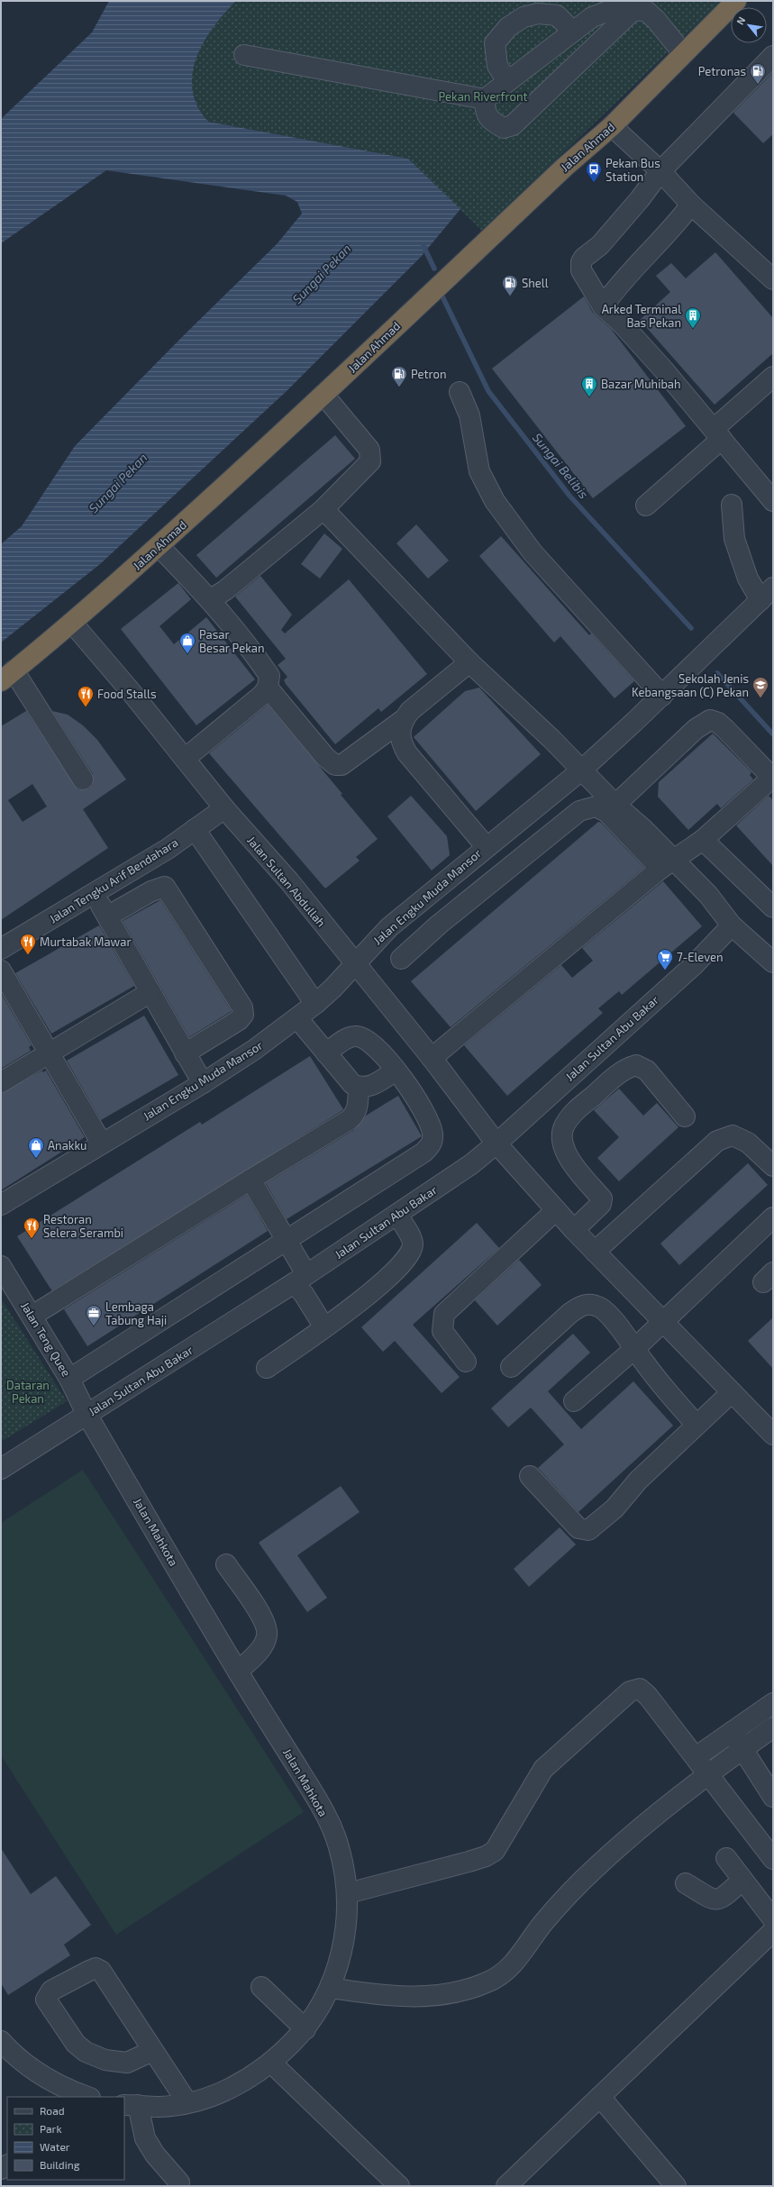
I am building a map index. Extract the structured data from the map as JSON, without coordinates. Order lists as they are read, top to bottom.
{
  "streets": {
    "highway": ["Jalan Ahmad"],
    "street": [
      "Jalan Tengku Arif Bendahara",
      "Jalan Sultan Abdullah",
      "Jalan Engku Muda Mansor",
      "Jalan Sultan Abu Bakar",
      "Jalan Teng Quee",
      "Jalan Mahkota"
    ]
  },
  "crossings": [
    ["Jalan Ahmad", "Jalan Sultan Abdullah"],
    ["Jalan Tengku Arif Bendahara", "Jalan Sultan Abdullah"],
    ["Jalan Sultan Abdullah", "Jalan Engku Muda Mansor"],
    ["Jalan Sultan Abdullah", "Jalan Sultan Abu Bakar"],
    ["Jalan Sultan Abu Bakar", "Jalan Teng Quee"],
    ["Jalan Sultan Abu Bakar", "Jalan Mahkota"],
    ["Jalan Teng Quee", "Jalan Mahkota"]
  ],
  "water": ["Sungai Pekan", "Sungai Belibis"],
  "parks": ["Pekan Riverfront", "Dataran Pekan"],
  "places": {
    "fuel station": ["Petronas", "Shell", "Petron"],
    "bus stop": ["Pekan Bus Station"],
    "building": ["Arked Terminal Bas Pekan", "Bazar Muhibah"],
    "shop": ["Pasar Besar Pekan", "Anakku"],
    "school or university": ["Sekolah Jenis Kebangsaan (C) Pekan"],
    "restaurant": ["Food Stalls", "Murtabak Mawar", "Restoran Selera Serambi"],
    "supermarket": ["7-Eleven"],
    "office": ["Lembaga Tabung Haji"]
  },
  "legend": [
    "Road",
    "Park",
    "Water",
    "Building"
  ],
  "north": "top left"
}
